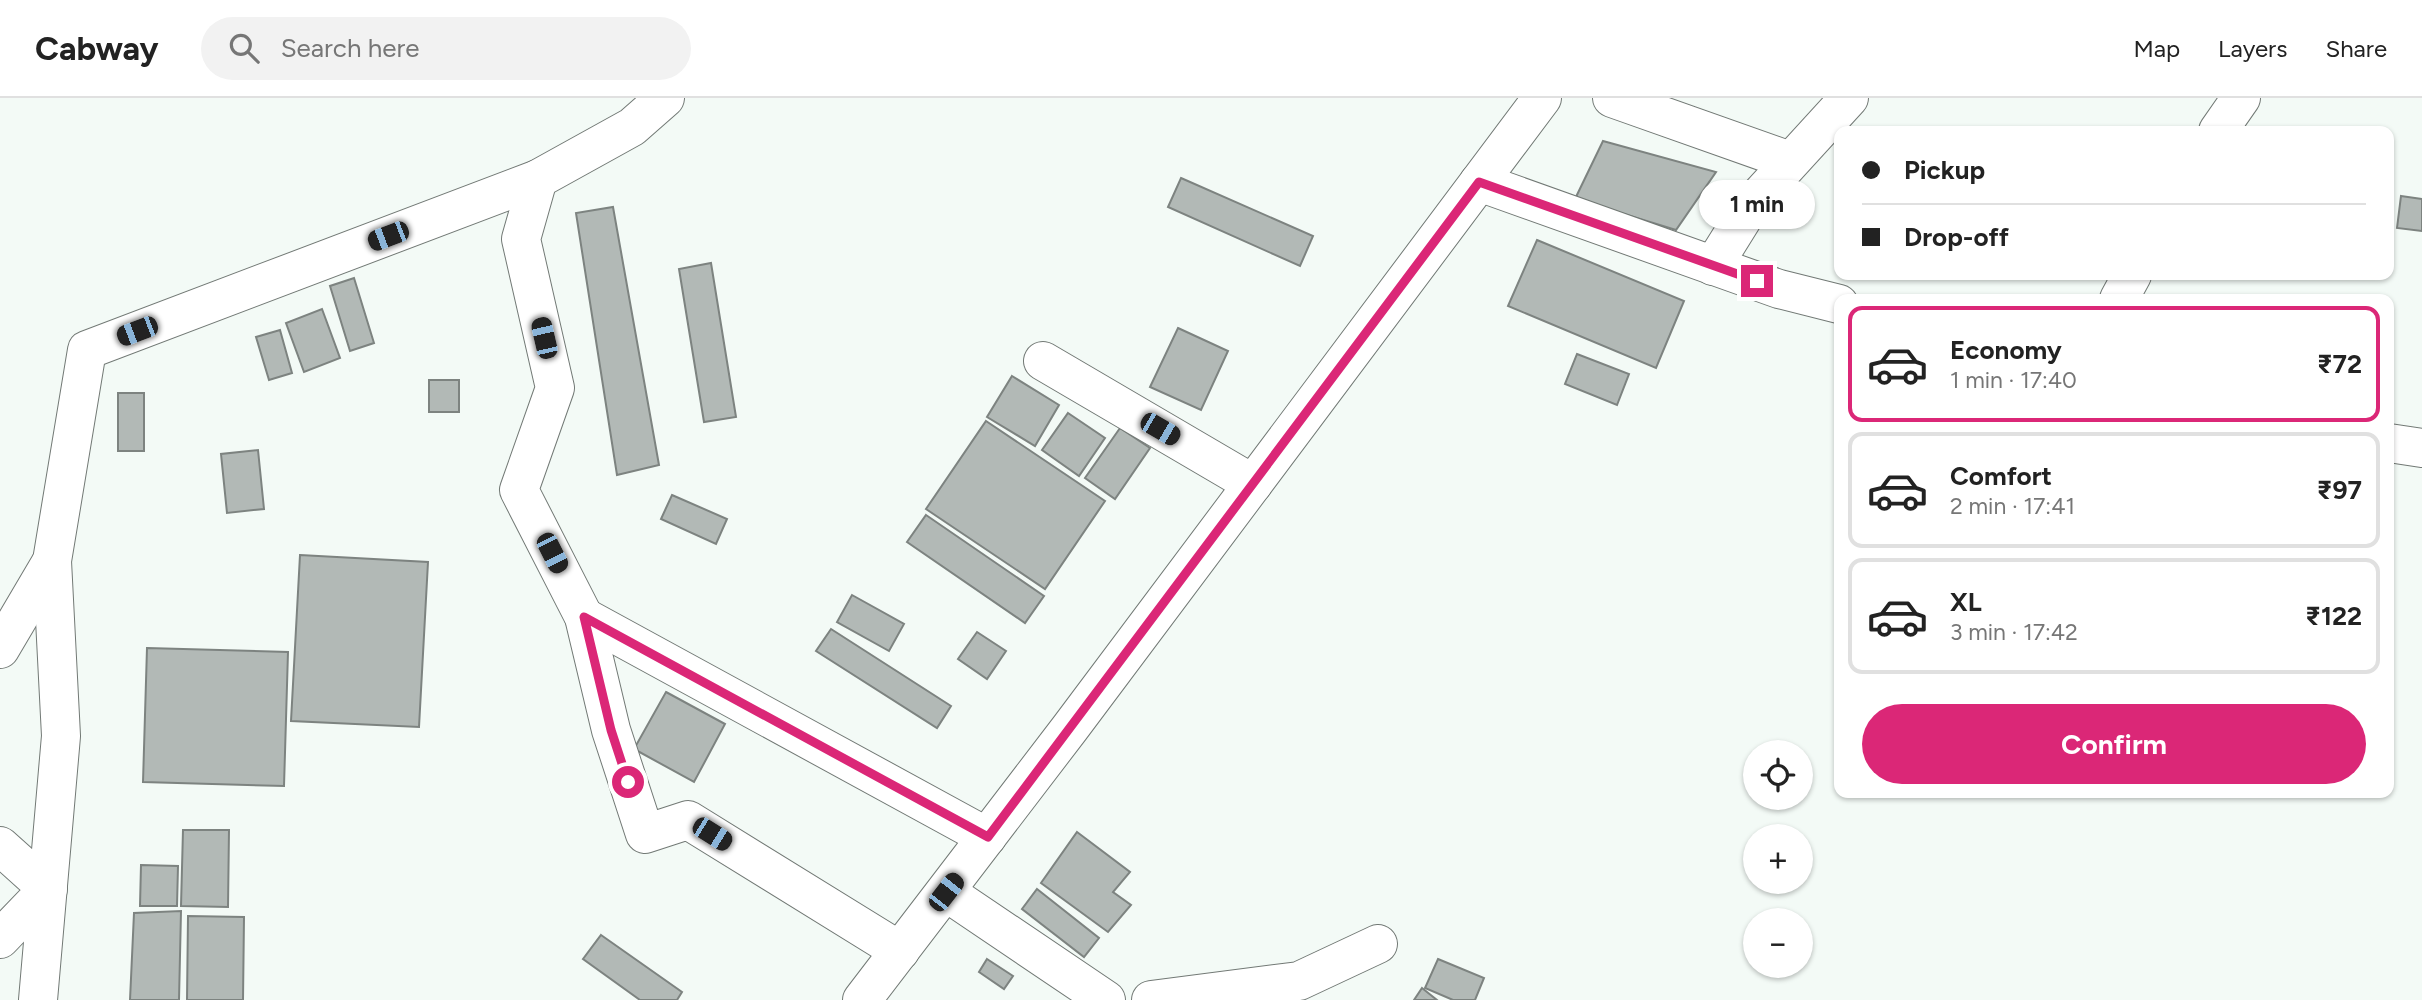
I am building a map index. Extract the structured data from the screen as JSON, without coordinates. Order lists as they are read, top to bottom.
{
  "page": {
    "header": "Cabway",
    "search": "Search here",
    "nav": ["Map", "Layers", "Share"],
    "banner": ["Pickup", "Drop-off"],
    "bubble": "1 min",
    "list": [
      {
        "name": "Economy",
        "note": "1 min · 17:40",
        "value": "₹72"
      },
      {
        "name": "Comfort",
        "note": "2 min · 17:41",
        "value": "₹97"
      },
      {
        "name": "XL",
        "note": "3 min · 17:42",
        "value": "₹122"
      }
    ],
    "buttons": "Confirm",
    "map_buttons": ["+", "−"]
  }
}
